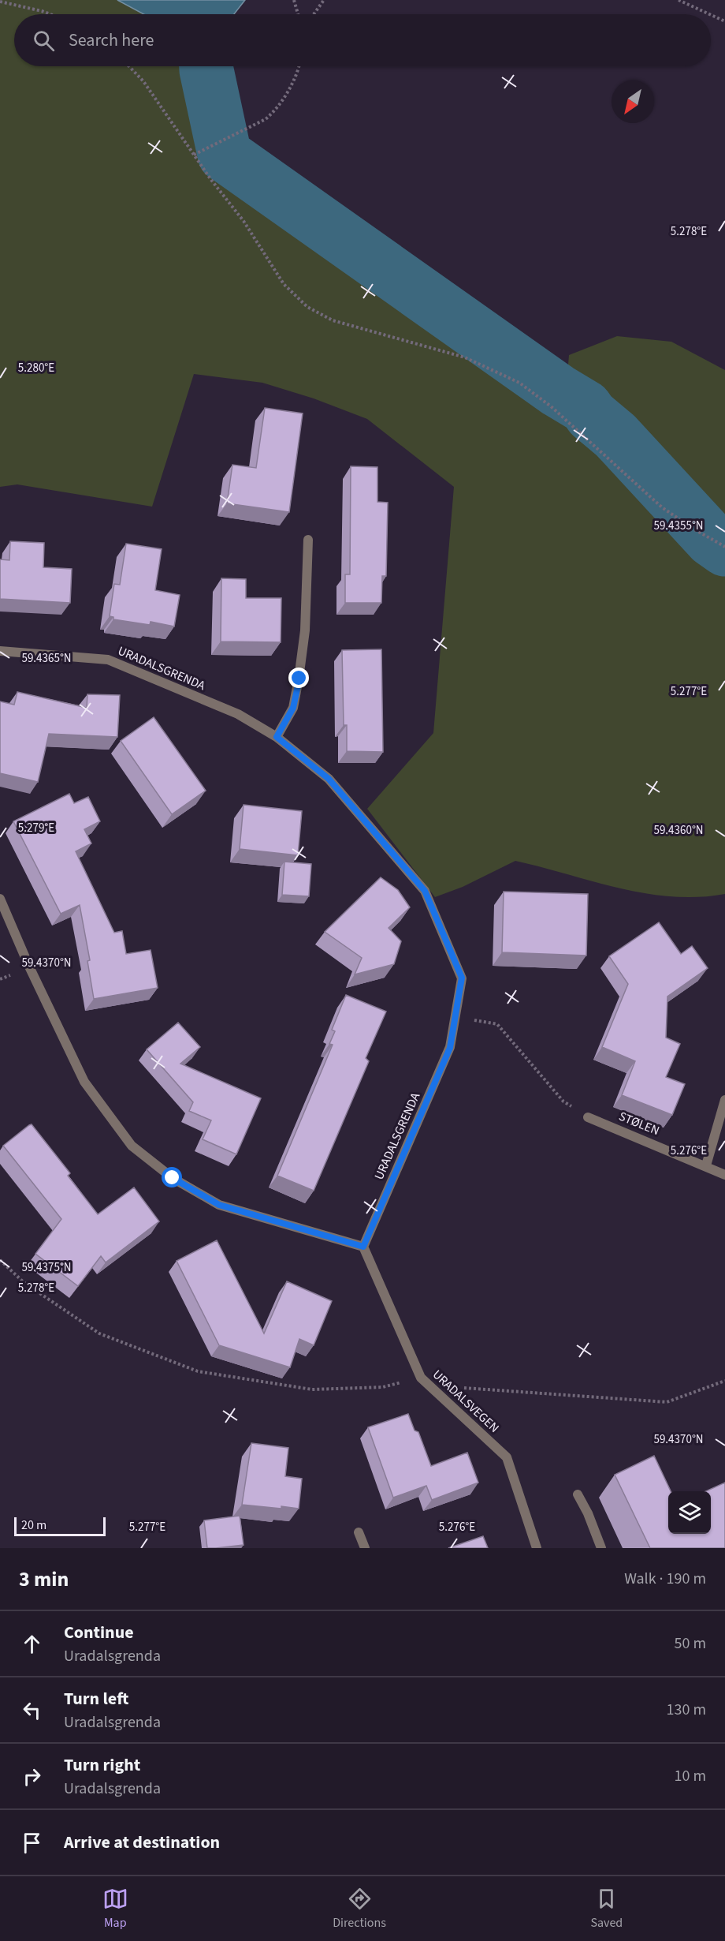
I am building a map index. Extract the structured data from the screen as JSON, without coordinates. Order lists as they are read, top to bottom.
{
  "streets": {
    "street": ["URADALSGRENDA", "STØLEN", "URADALSVEGEN"]
  },
  "crossings": [
    ["URADALSGRENDA", "URADALSVEGEN"]
  ],
  "scale_bar": "20 m",
  "north": "bottom left",
  "page": {
    "search": "Search here",
    "scale": "20 m",
    "heading": ["3 min", "Walk · 190 m"],
    "list": [
      ["Continue", "Uradalsgrenda", "50 m"],
      ["Turn left", "Uradalsgrenda", "130 m"],
      ["Turn right", "Uradalsgrenda", "10 m"],
      "Arrive at destination"
    ],
    "nav": ["Map", "Directions", "Saved"]
  },
  "coordinates": [
    "5.278°E",
    "5.280°E",
    "59.4355°N",
    "59.4365°N",
    "5.277°E",
    "5.279°E",
    "59.4360°N",
    "59.4370°N",
    "5.276°E",
    "59.4375°N"
  ]
}
